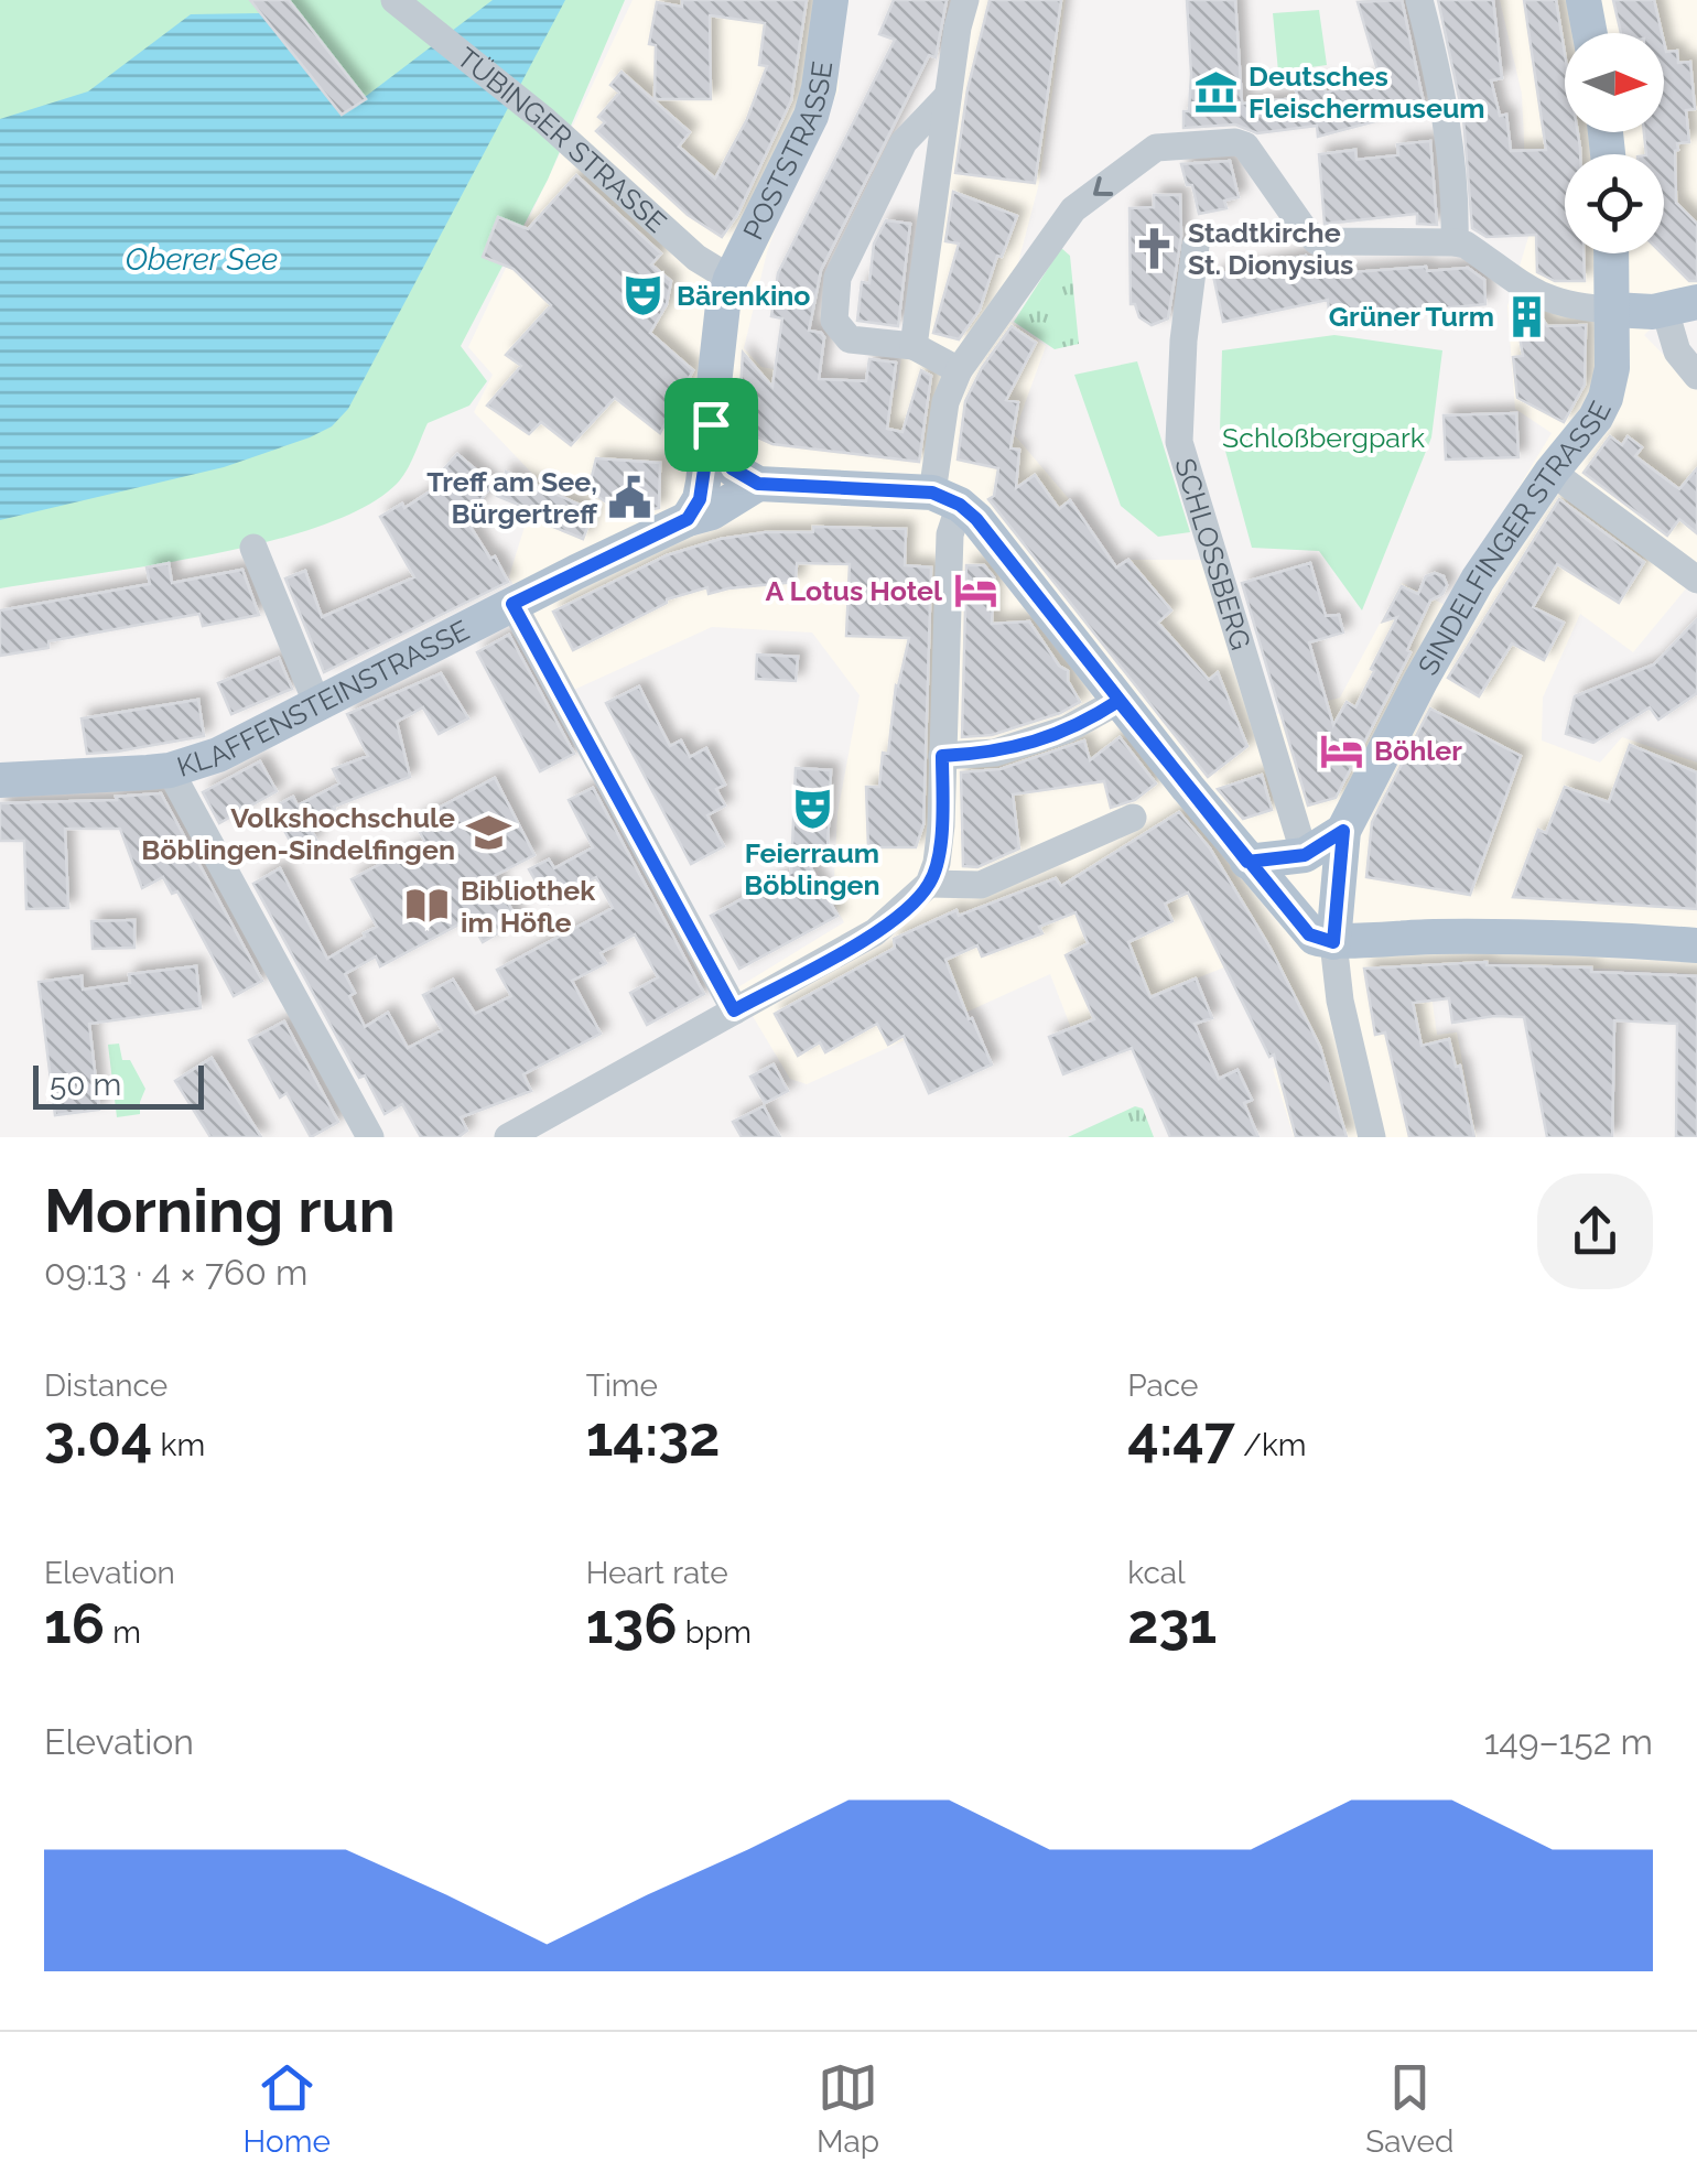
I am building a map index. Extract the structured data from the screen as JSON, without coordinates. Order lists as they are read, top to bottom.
{
  "streets": {
    "main road": ["POSTSTRASSE", "SINDELFINGER STRASSE", "KLAFFENSTEINSTRASSE"],
    "street": ["TÜBINGER STRASSE", "SCHLOSSBERG"]
  },
  "crossings": [
    ["TÜBINGER STRASSE", "POSTSTRASSE"],
    ["POSTSTRASSE", "KLAFFENSTEINSTRASSE"]
  ],
  "water": ["Oberer See"],
  "parks": ["Schloßbergpark"],
  "places": {
    "museum": ["Deutsches Fleischermuseum"],
    "church": ["Stadtkirche St. Dionysius"],
    "theatre": ["Bärenkino", "Feierraum Böblingen"],
    "building": ["Grüner Turm"],
    "public building": ["Treff am See, Bürgertreff"],
    "hotel": ["A Lotus Hotel", "Böhler"],
    "school or university": ["Volkshochschule Böblingen-Sindelfingen"],
    "library": ["Bibliothek im Höfle"]
  },
  "scale_bar": "50 m",
  "north": "right",
  "page": {
    "scale": "50 m",
    "heading": ["Morning run", "09:13 · 4 × 760 m"],
    "stats": [
      ["Distance", "3.04 km"],
      ["Time", "14:32"],
      ["Pace", "4:47 /km"],
      ["Elevation", "16 m"],
      ["Heart rate", "136 bpm"],
      ["kcal", "231"]
    ],
    "chart": ["Elevation", "149–152 m"],
    "tabs": ["Home", "Map", "Saved"]
  }
}
